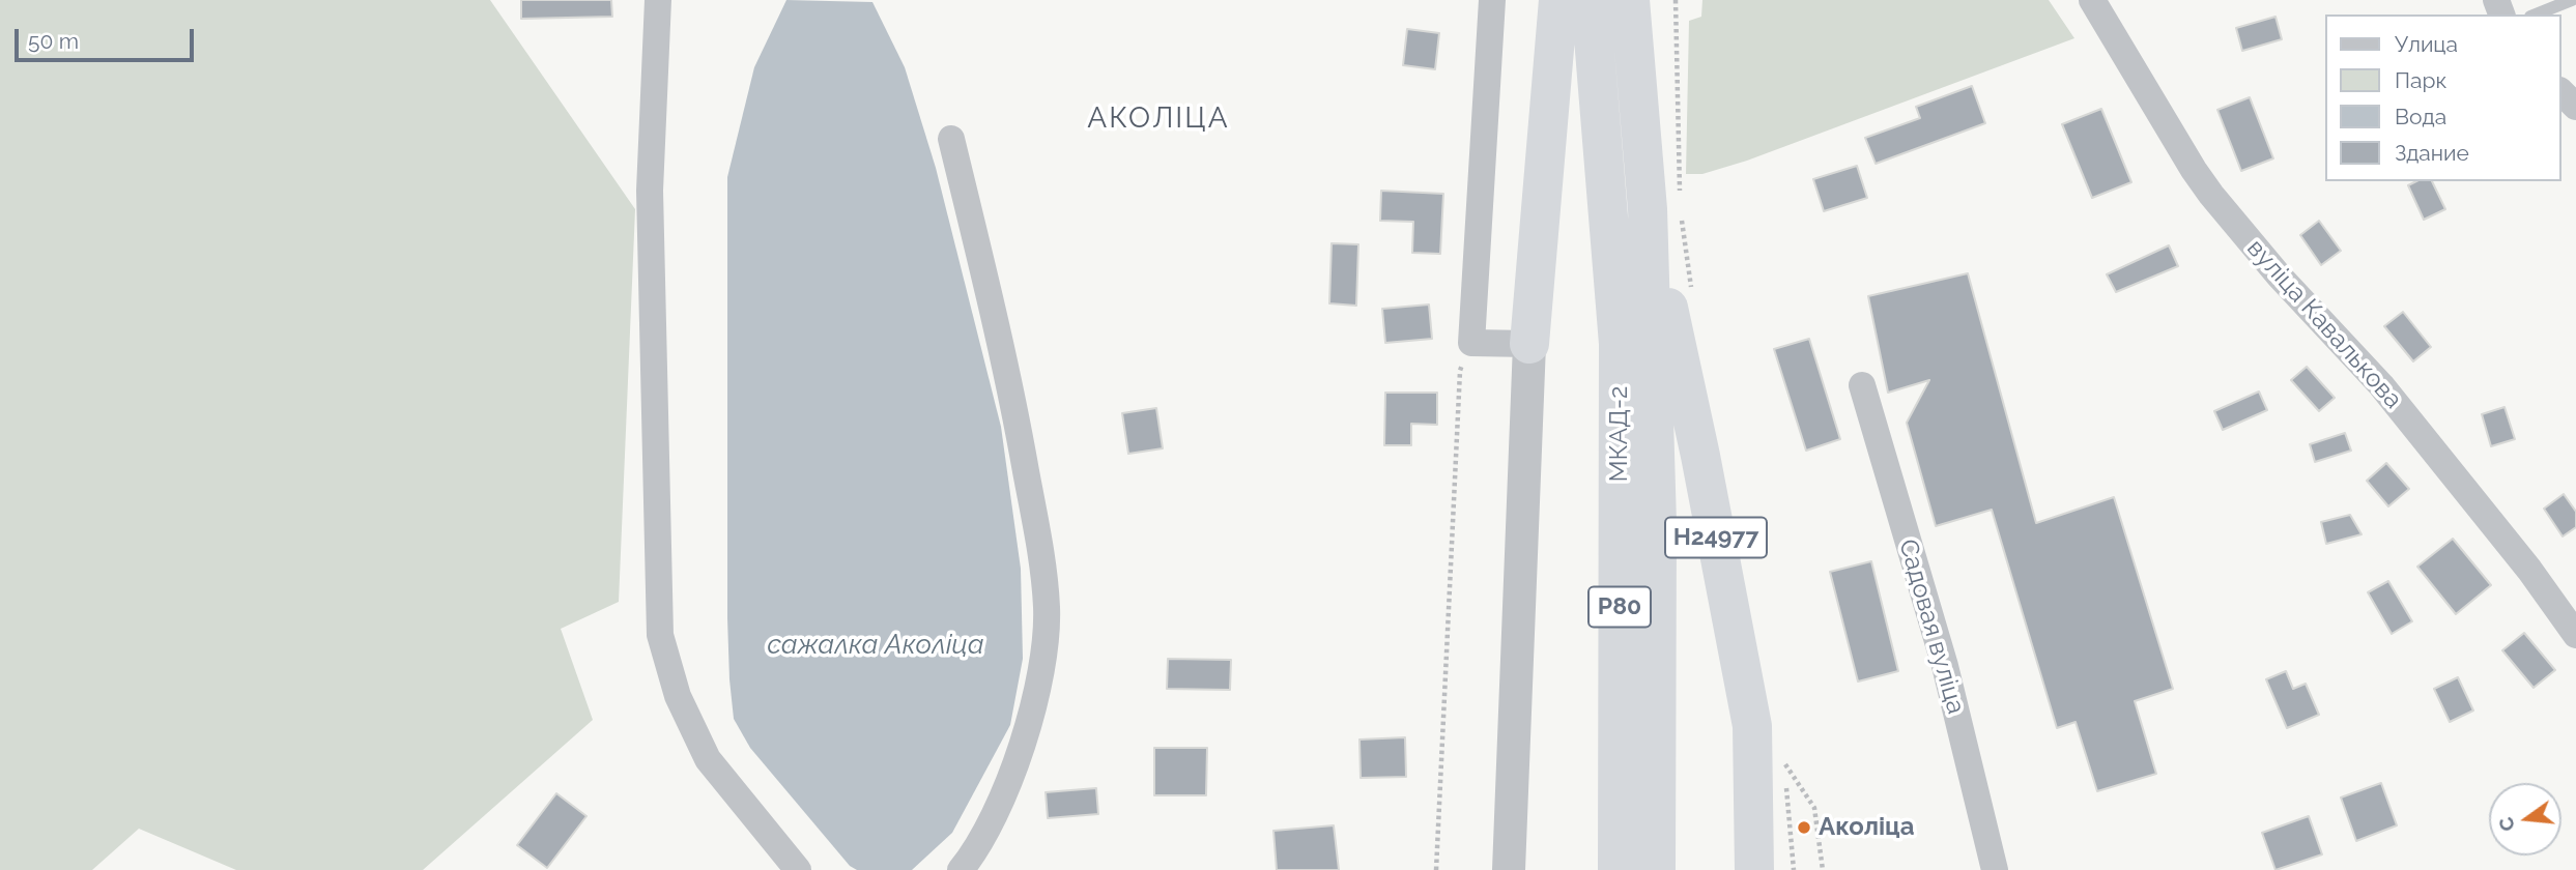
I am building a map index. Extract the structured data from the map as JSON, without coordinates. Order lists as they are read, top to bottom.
{
  "streets": {
    "highway": ["МКАД-2", "Н24977", "Р80"],
    "street": ["вуліца Кавалькова", "Садовая вуліца"]
  },
  "crossings": [
    ["Н24977", "Р80"]
  ],
  "districts": ["АКОЛІЦА"],
  "water": ["сажалка Аколіца"],
  "places": ["Аколіца"],
  "legend": [
    "Улица",
    "Парк",
    "Вода",
    "Здание"
  ],
  "scale_bar": "50 m",
  "north": "left"
}
